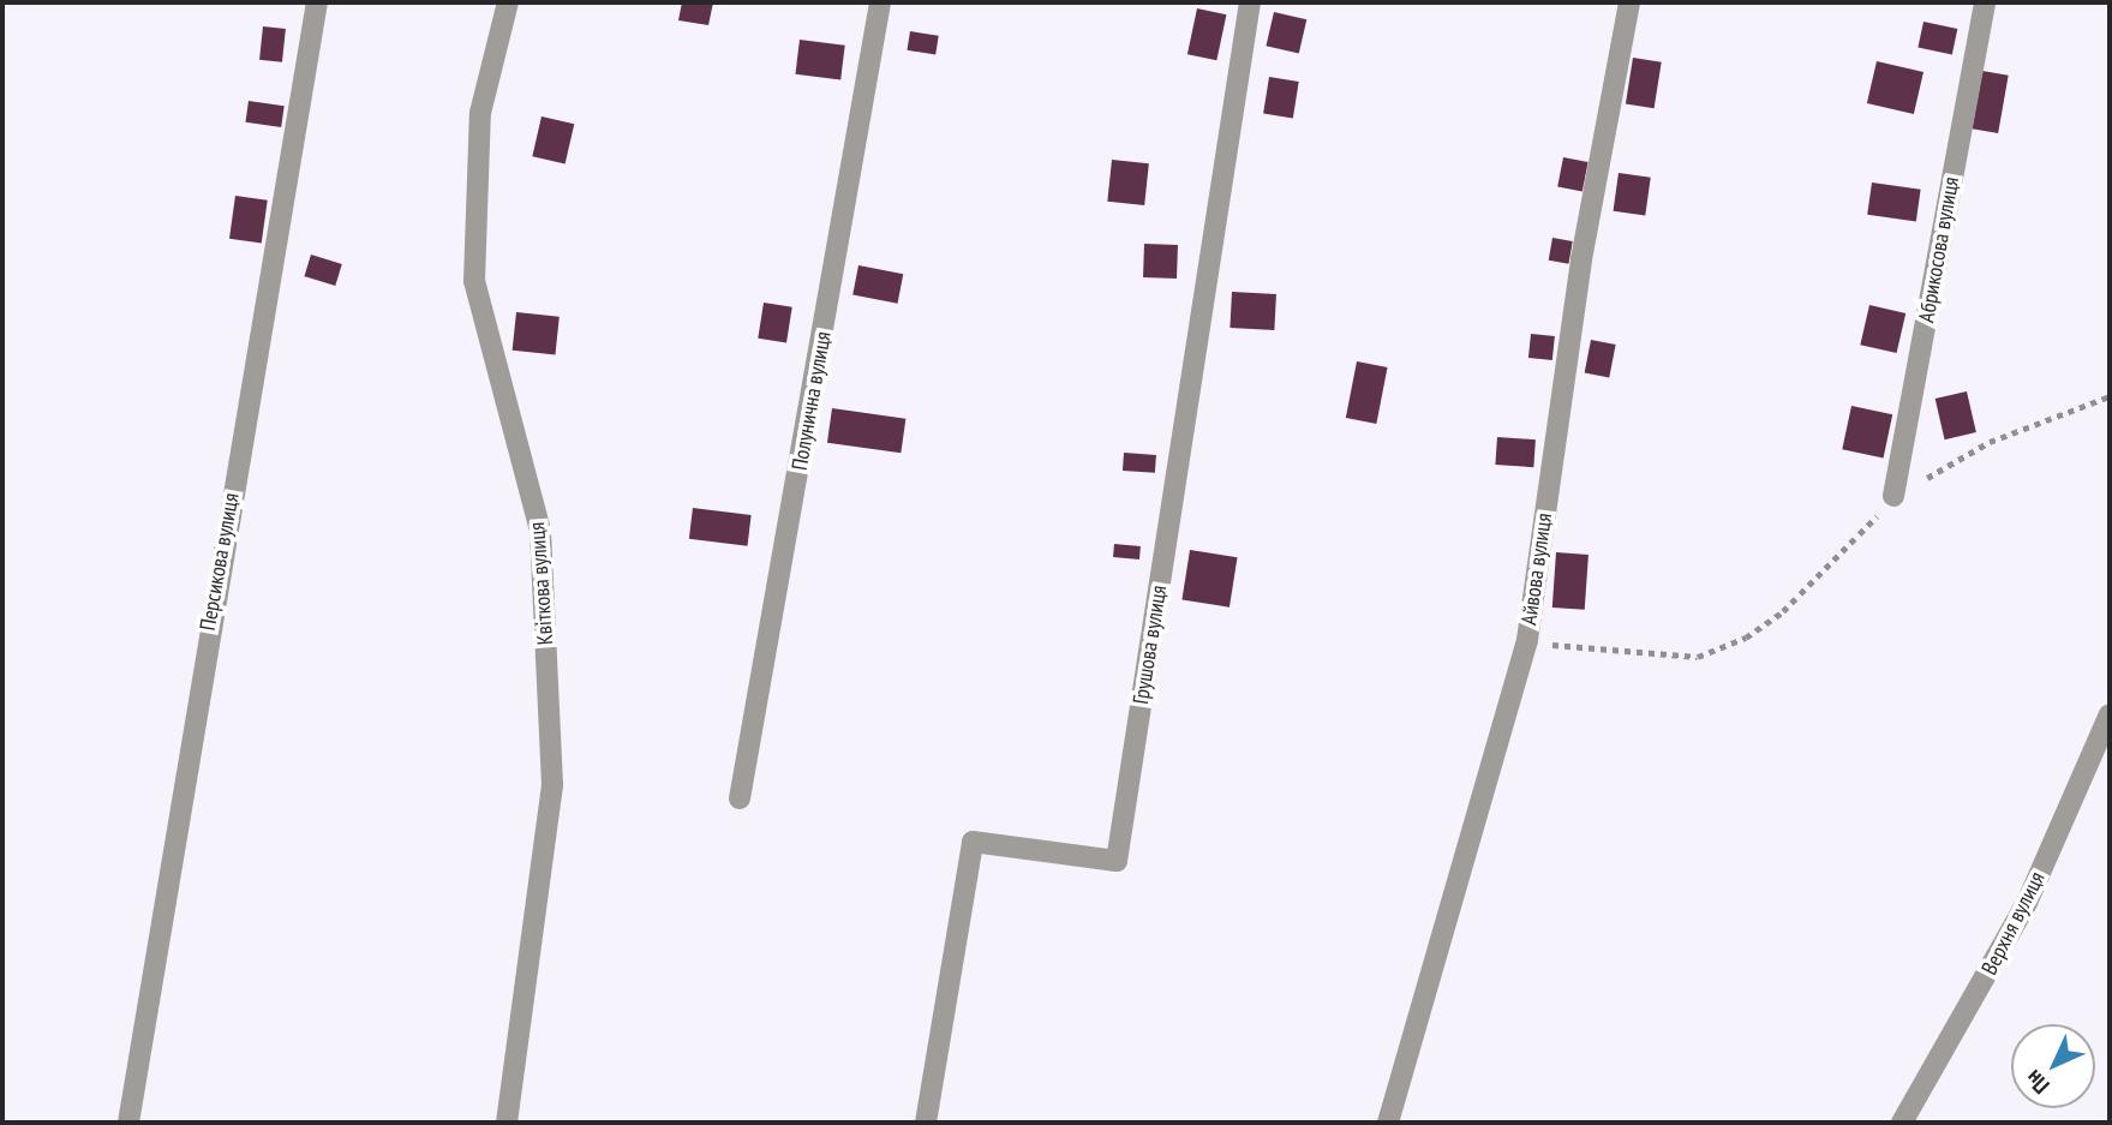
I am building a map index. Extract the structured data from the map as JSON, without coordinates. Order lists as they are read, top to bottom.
{
  "streets": {
    "street": [
      "Абрикосова вулиця",
      "Полунична вулиця",
      "Персикова вулиця",
      "Айвова вулиця",
      "Квіткова вулиця",
      "Грушова вулиця",
      "Верхня вулиця"
    ]
  },
  "north": "bottom left"
}
